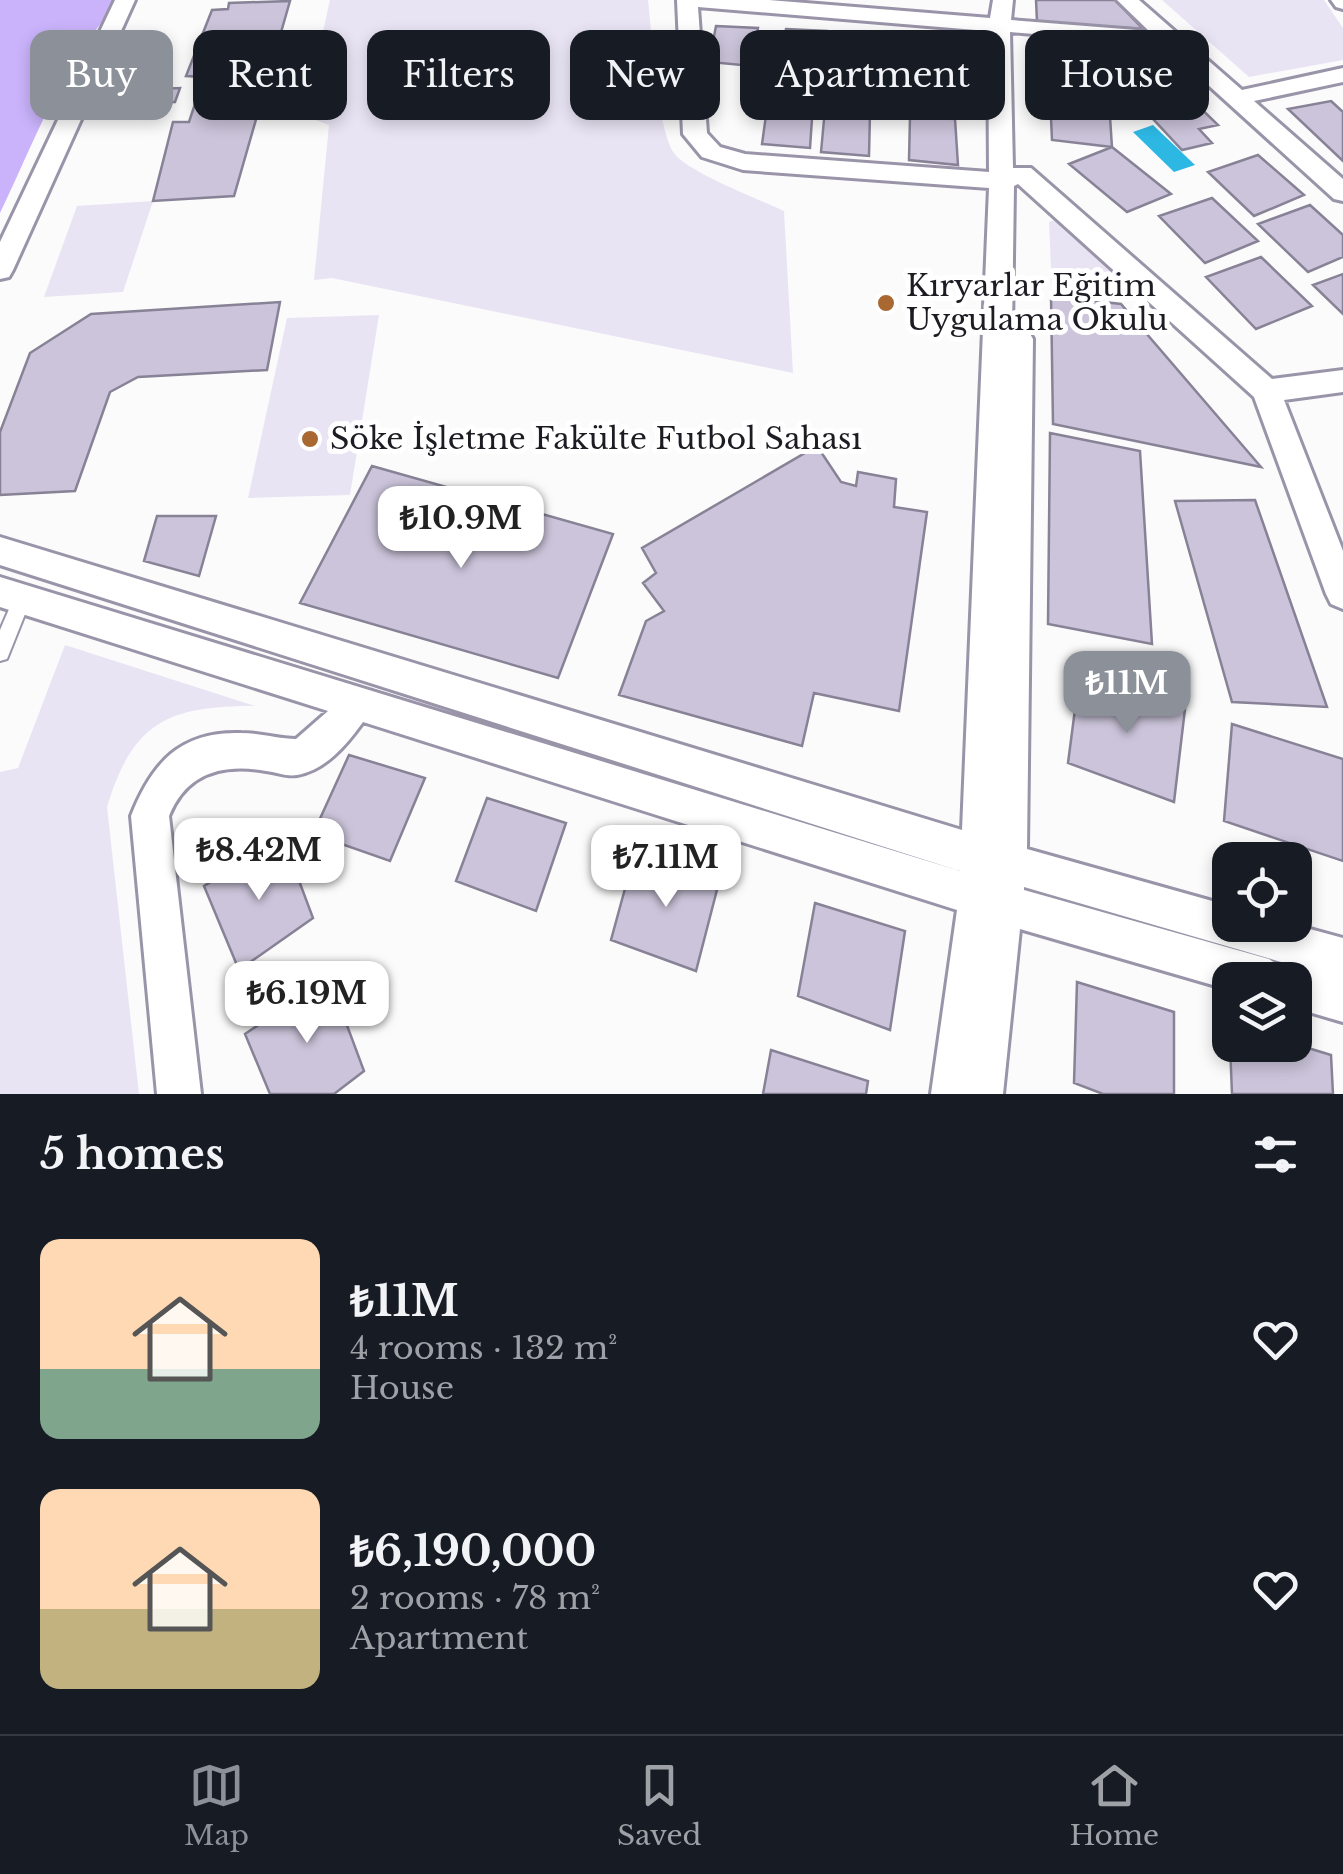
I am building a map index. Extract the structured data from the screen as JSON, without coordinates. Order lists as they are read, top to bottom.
{
  "places": ["Kıryarlar Eğitim Uygulama Okulu", "Söke İşletme Fakülte Futbol Sahası"],
  "page": {
    "chip": [
      "Buy",
      "Rent",
      "Filters",
      "New",
      "Apartment",
      "House"
    ],
    "price": [
      "₺10.9M",
      "₺11M",
      "₺8.42M",
      "₺7.11M",
      "₺6.19M"
    ],
    "heading": "5 homes",
    "list": [
      {
        "name": "₺11M",
        "note": "4 rooms · 132 m² · House"
      },
      {
        "name": "₺6,190,000",
        "note": "2 rooms · 78 m² · Apartment"
      }
    ],
    "tabs": ["Map", "Saved", "Home"]
  }
}
